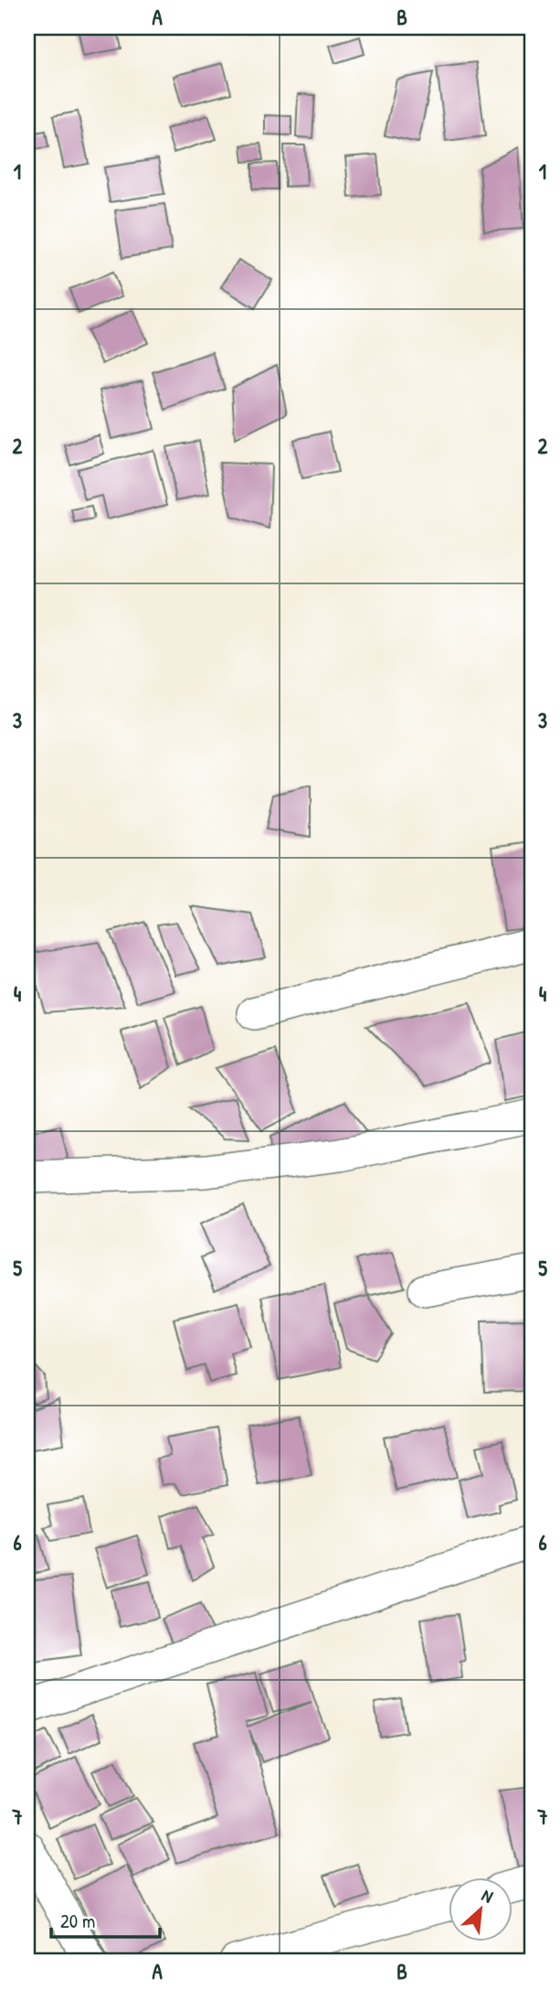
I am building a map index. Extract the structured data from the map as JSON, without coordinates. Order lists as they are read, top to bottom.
{
  "scale_bar": "20 m",
  "north": "top right",
  "grid": {
    "columns": ["A", "B"],
    "rows": [
      "1",
      "2",
      "3",
      "4",
      "5",
      "6",
      "7"
    ]
  }
}
